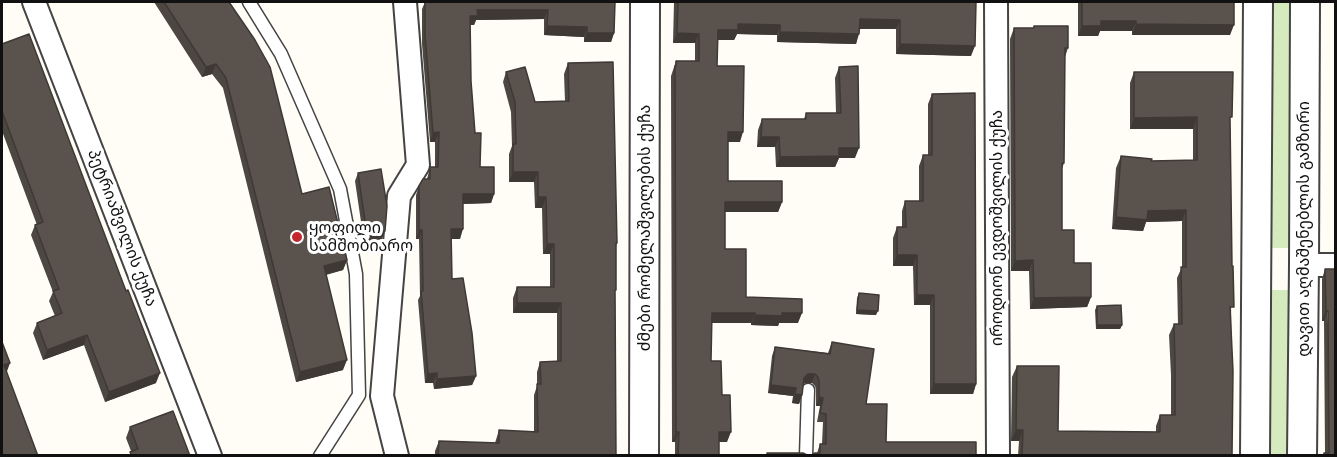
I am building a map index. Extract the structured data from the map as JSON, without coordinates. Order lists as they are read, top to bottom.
{
  "streets": {
    "street": [
      "პეტრიაშვილის ქუჩა",
      "ძმები რომელაშვილების ქუჩა",
      "იროდიონ ევდოშვილის ქუჩა",
      "დავით აღმაშენებლის გამზირი"
    ]
  },
  "places": ["ყოფილი სამშობიარო"]
}
